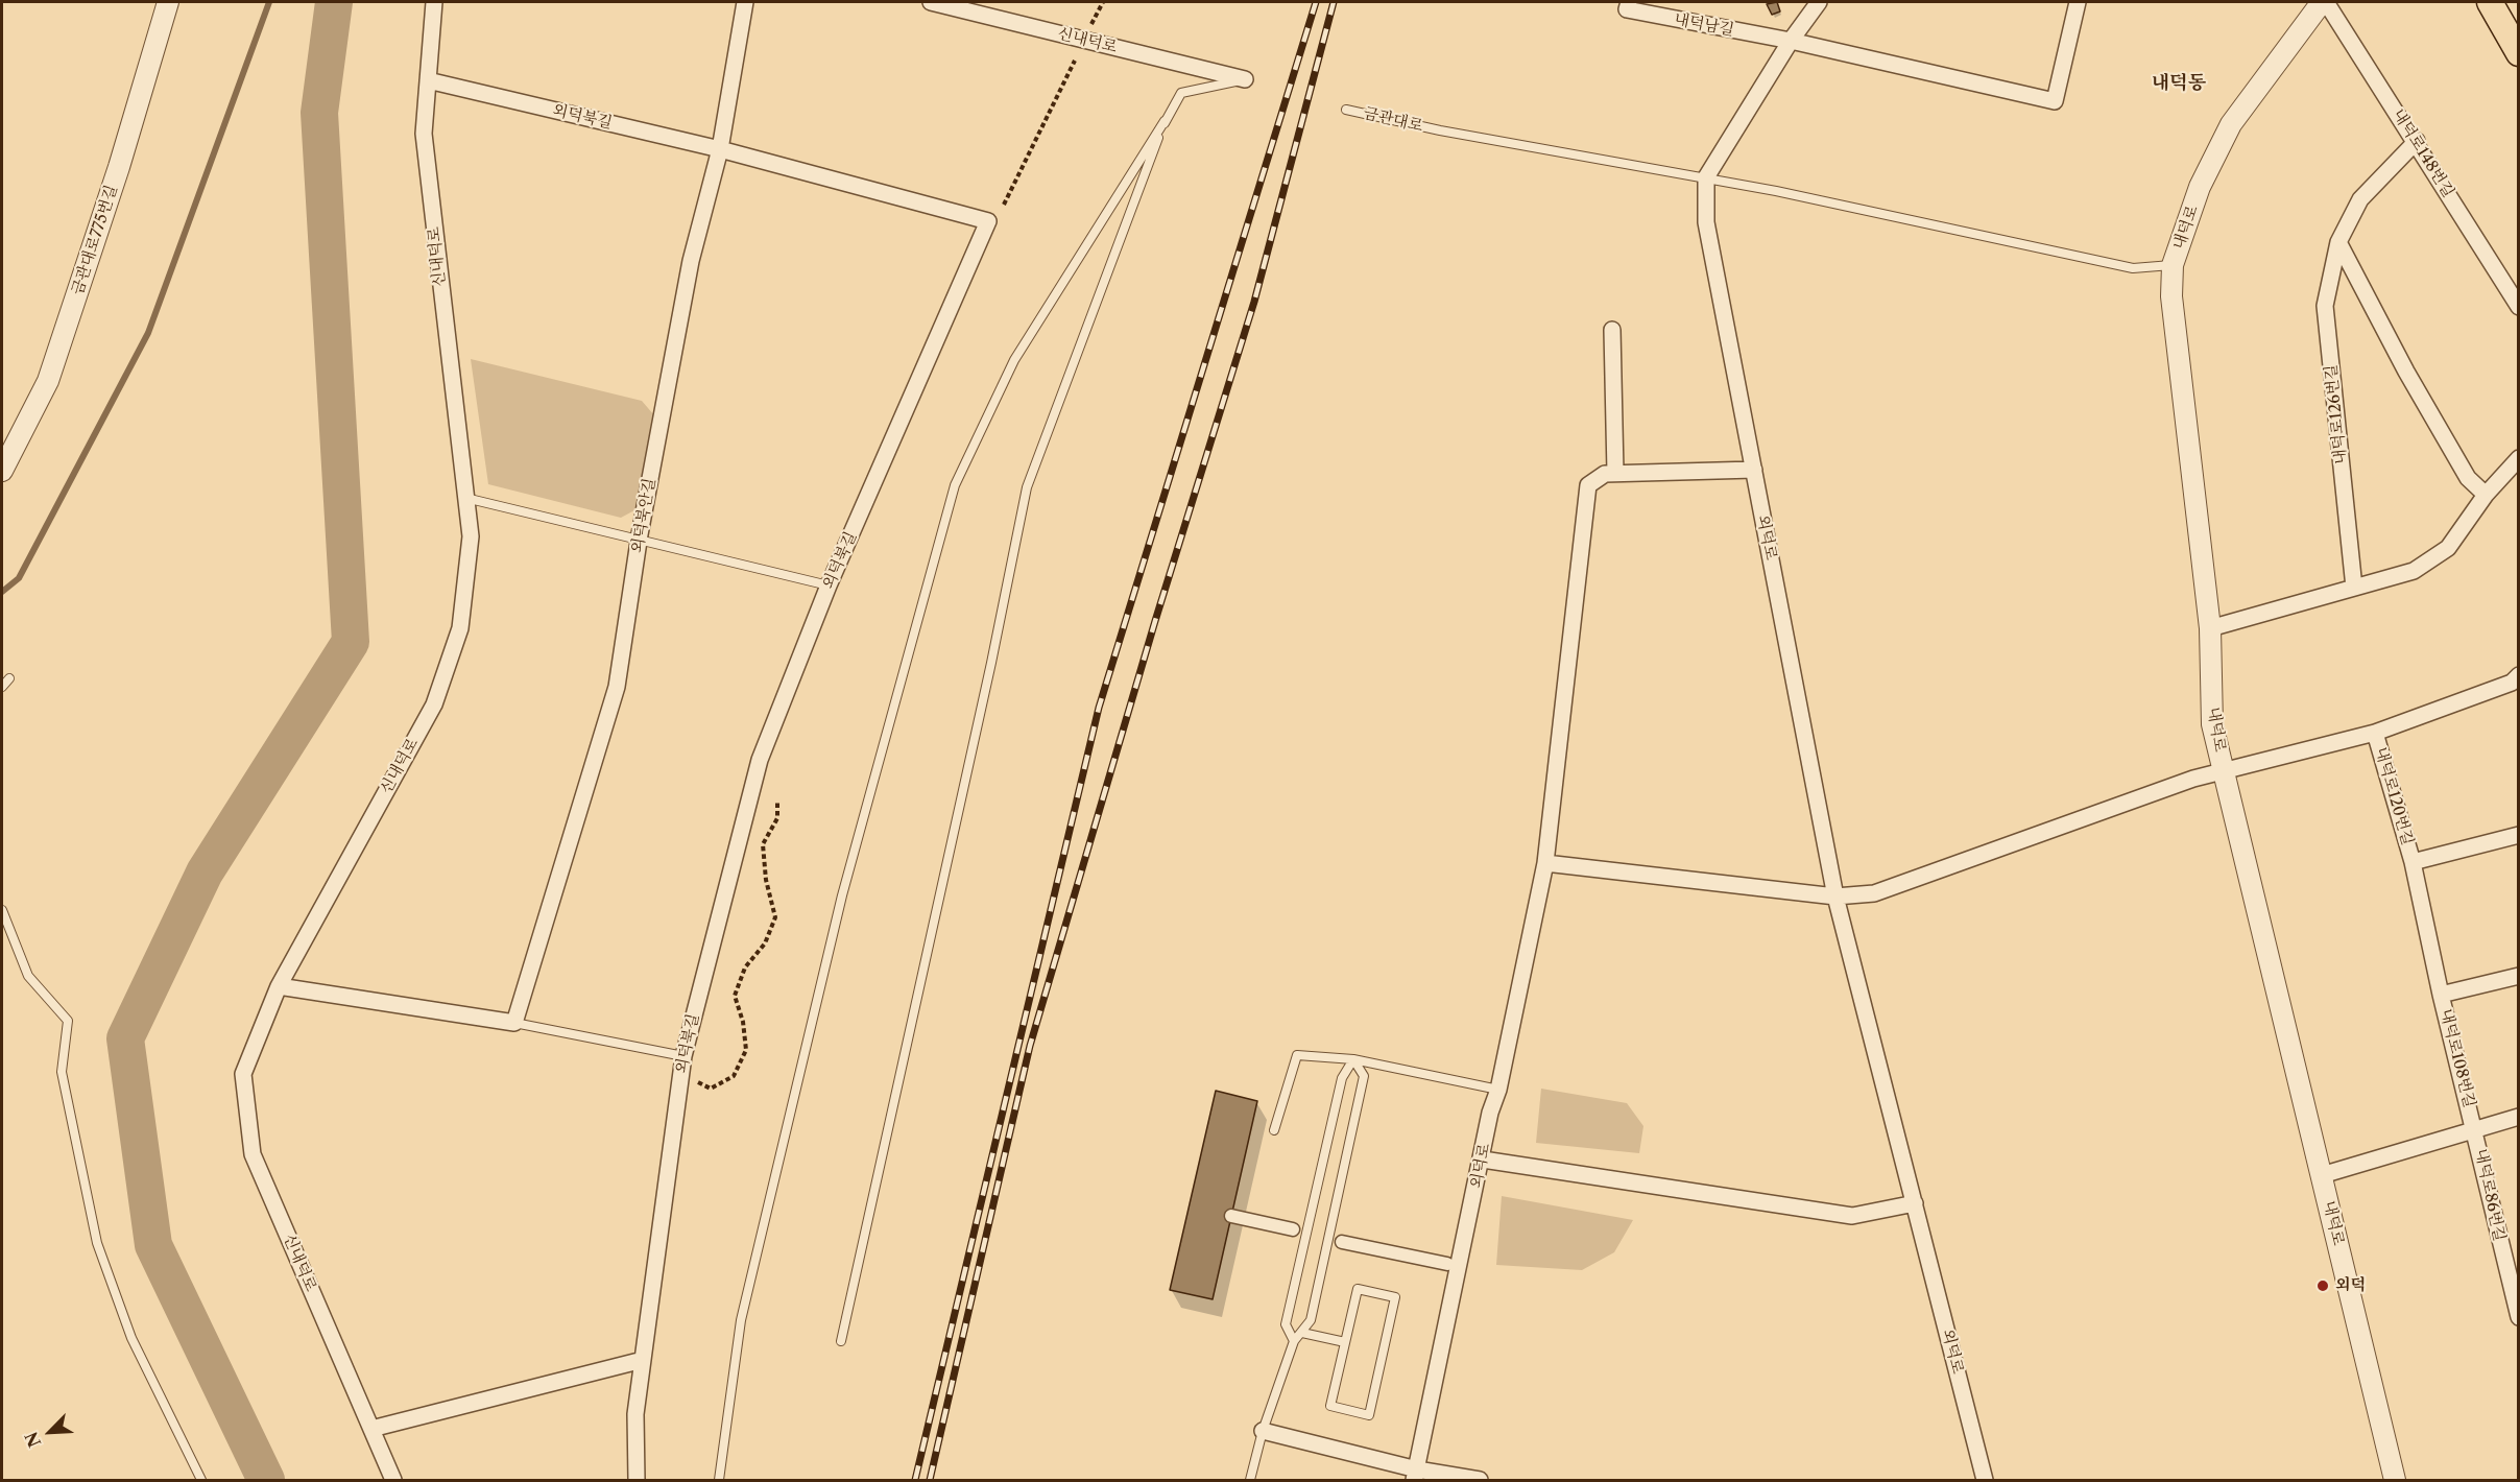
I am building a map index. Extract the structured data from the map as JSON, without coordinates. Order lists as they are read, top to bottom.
{
  "streets": {
    "street": [
      "내덕남길",
      "신내덕로",
      "외덕북길",
      "내덕로148번길",
      "내덕로",
      "금관대로775번길",
      "내덕로126번길",
      "외덕북안길",
      "외덕로",
      "내덕로120번길",
      "내덕로108번길",
      "내덕로86번길"
    ],
    "lane": ["금관대로"]
  },
  "crossings": [
    ["신내덕로", "외덕북길"],
    ["외덕북길", "외덕북안길"],
    ["금관대로", "내덕로"],
    ["금관대로", "외덕로"],
    ["내덕로148번길", "내덕로126번길"],
    ["내덕로", "내덕로120번길"],
    ["내덕로", "내덕로108번길"],
    ["내덕로108번길", "내덕로86번길"]
  ],
  "districts": ["내덕동"],
  "places": ["외덕"],
  "north": "bottom left"
}
